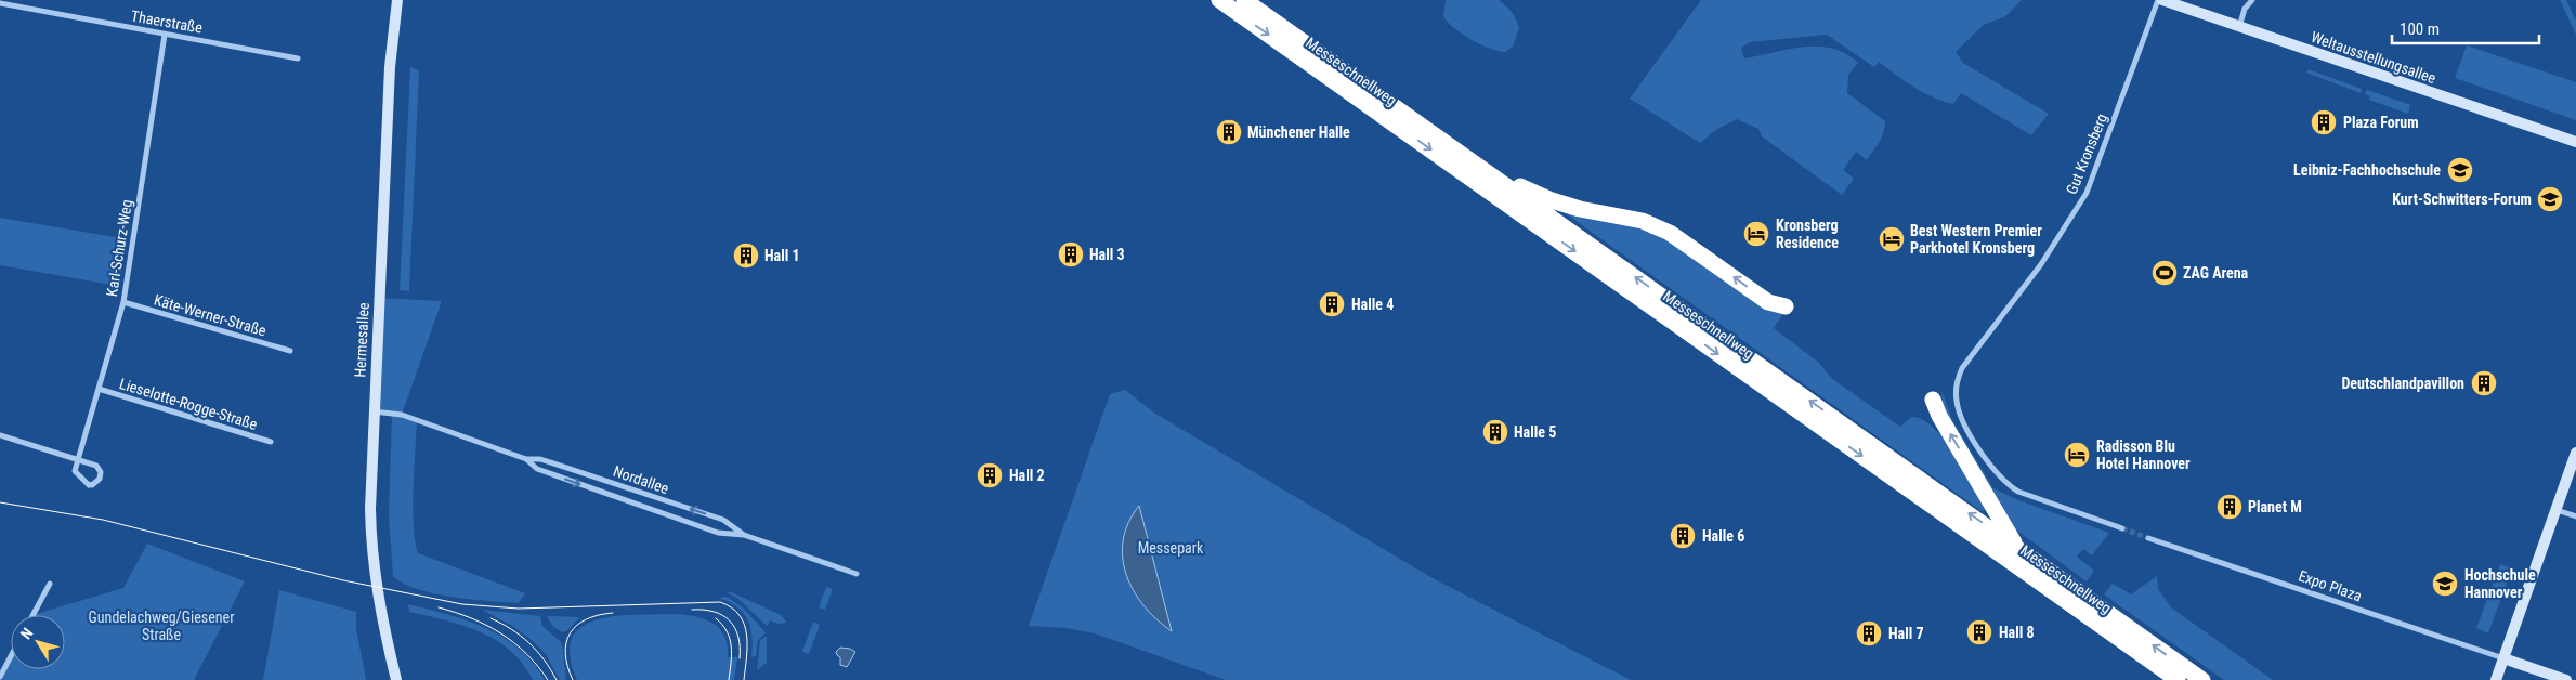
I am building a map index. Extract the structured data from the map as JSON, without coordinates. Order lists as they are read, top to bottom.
{
  "streets": {
    "highway": ["Messeschnellweg"],
    "main road": ["Weltausstellungsallee", "Hermesallee"],
    "street": [
      "Thaerstraße",
      "Gut Kronsberg",
      "Karl-Schurz-Weg",
      "Käte-Werner-Straße",
      "Lieselotte-Rogge-Straße",
      "Nordallee",
      "Expo Plaza"
    ]
  },
  "crossings": [
    ["Thaerstraße", "Karl-Schurz-Weg"],
    ["Weltausstellungsallee", "Gut Kronsberg"],
    ["Karl-Schurz-Weg", "Käte-Werner-Straße"],
    ["Karl-Schurz-Weg", "Lieselotte-Rogge-Straße"],
    ["Hermesallee", "Nordallee"]
  ],
  "parks": ["Messepark", "Gundelachweg/Giesener Straße"],
  "places": {
    "building": [
      "Plaza Forum",
      "Münchener Halle",
      "Hall 3",
      "Hall 1",
      "Halle 4",
      "Deutschlandpavillon",
      "Halle 5",
      "Hall 2",
      "Planet M",
      "Halle 6",
      "Hall 8",
      "Hall 7"
    ],
    "school or university": ["Leibniz-Fachhochschule", "Kurt-Schwitters-Forum", "Hochschule Hannover"],
    "hotel": ["Kronsberg Residence", "Best Western Premier Parkhotel Kronsberg", "Radisson Blu Hotel Hannover"],
    "sports": ["ZAG Arena"]
  },
  "scale_bar": "100 m",
  "north": "top left"
}
